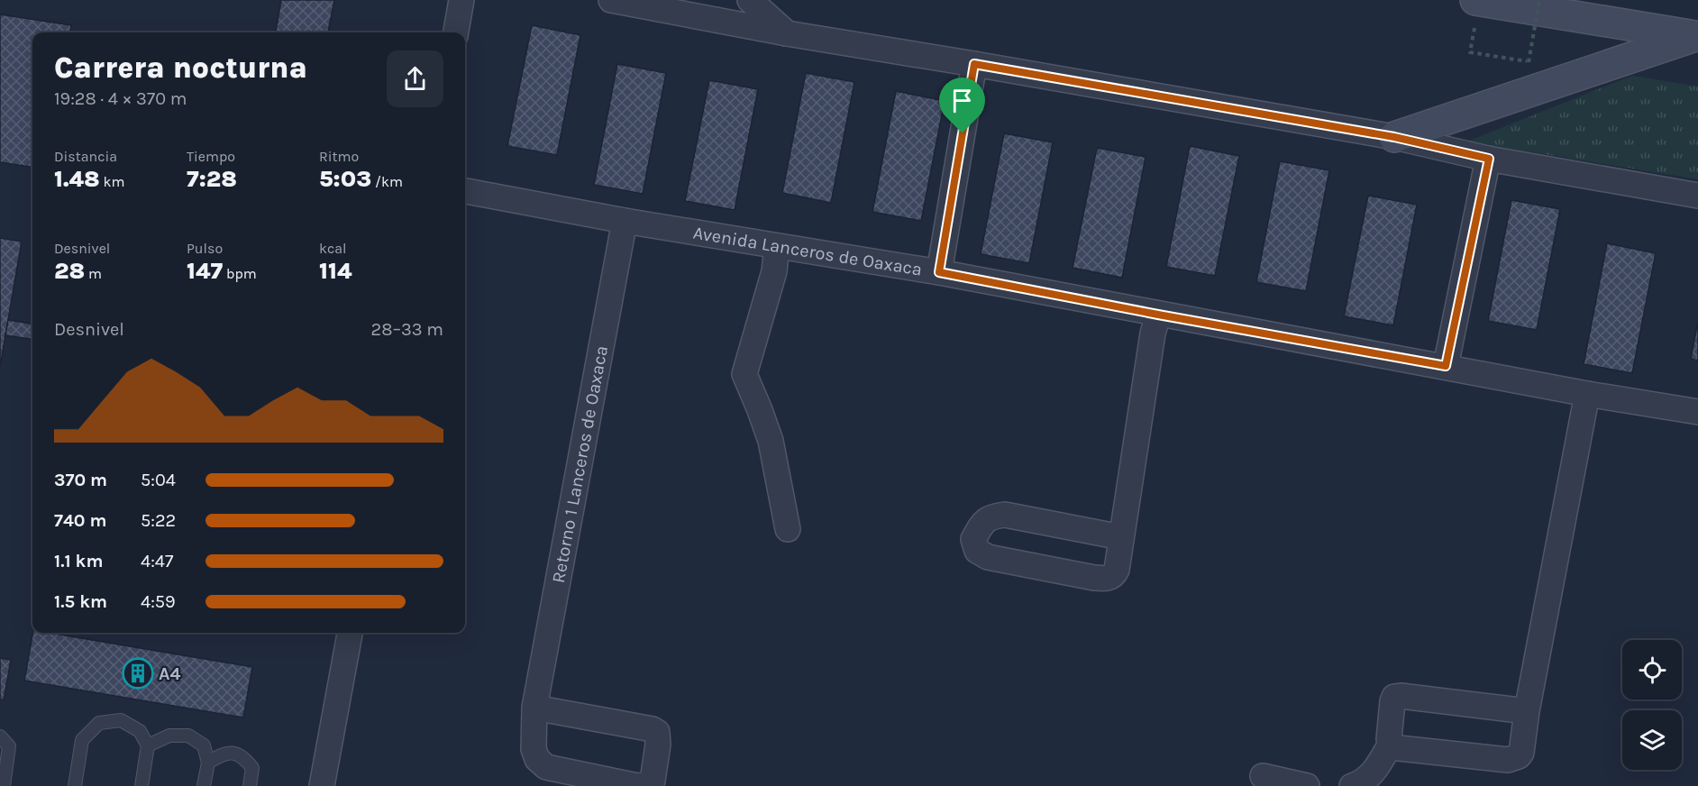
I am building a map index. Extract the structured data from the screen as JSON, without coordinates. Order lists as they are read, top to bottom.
{
  "streets": {
    "street": ["Avenida Lanceros de Oaxaca", "Retorno 1 Lanceros de Oaxaca"]
  },
  "crossings": [
    ["Avenida Lanceros de Oaxaca", "Retorno 1 Lanceros de Oaxaca"]
  ],
  "places": {
    "building": ["A4"]
  },
  "page": {
    "heading": ["Carrera nocturna", "19:28 · 4 × 370 m"],
    "stats": [
      ["Distancia", "1.48 km"],
      ["Tiempo", "7:28"],
      ["Ritmo", "5:03 /km"],
      ["Desnivel", "28 m"],
      ["Pulso", "147 bpm"],
      ["kcal", "114"]
    ],
    "chart": ["Desnivel", "28–33 m"],
    "list": [
      {
        "name": "370 m",
        "note": "5:04"
      },
      {
        "name": "740 m",
        "note": "5:22"
      },
      {
        "name": "1.1 km",
        "note": "4:47"
      },
      {
        "name": "1.5 km",
        "note": "4:59"
      }
    ]
  }
}
